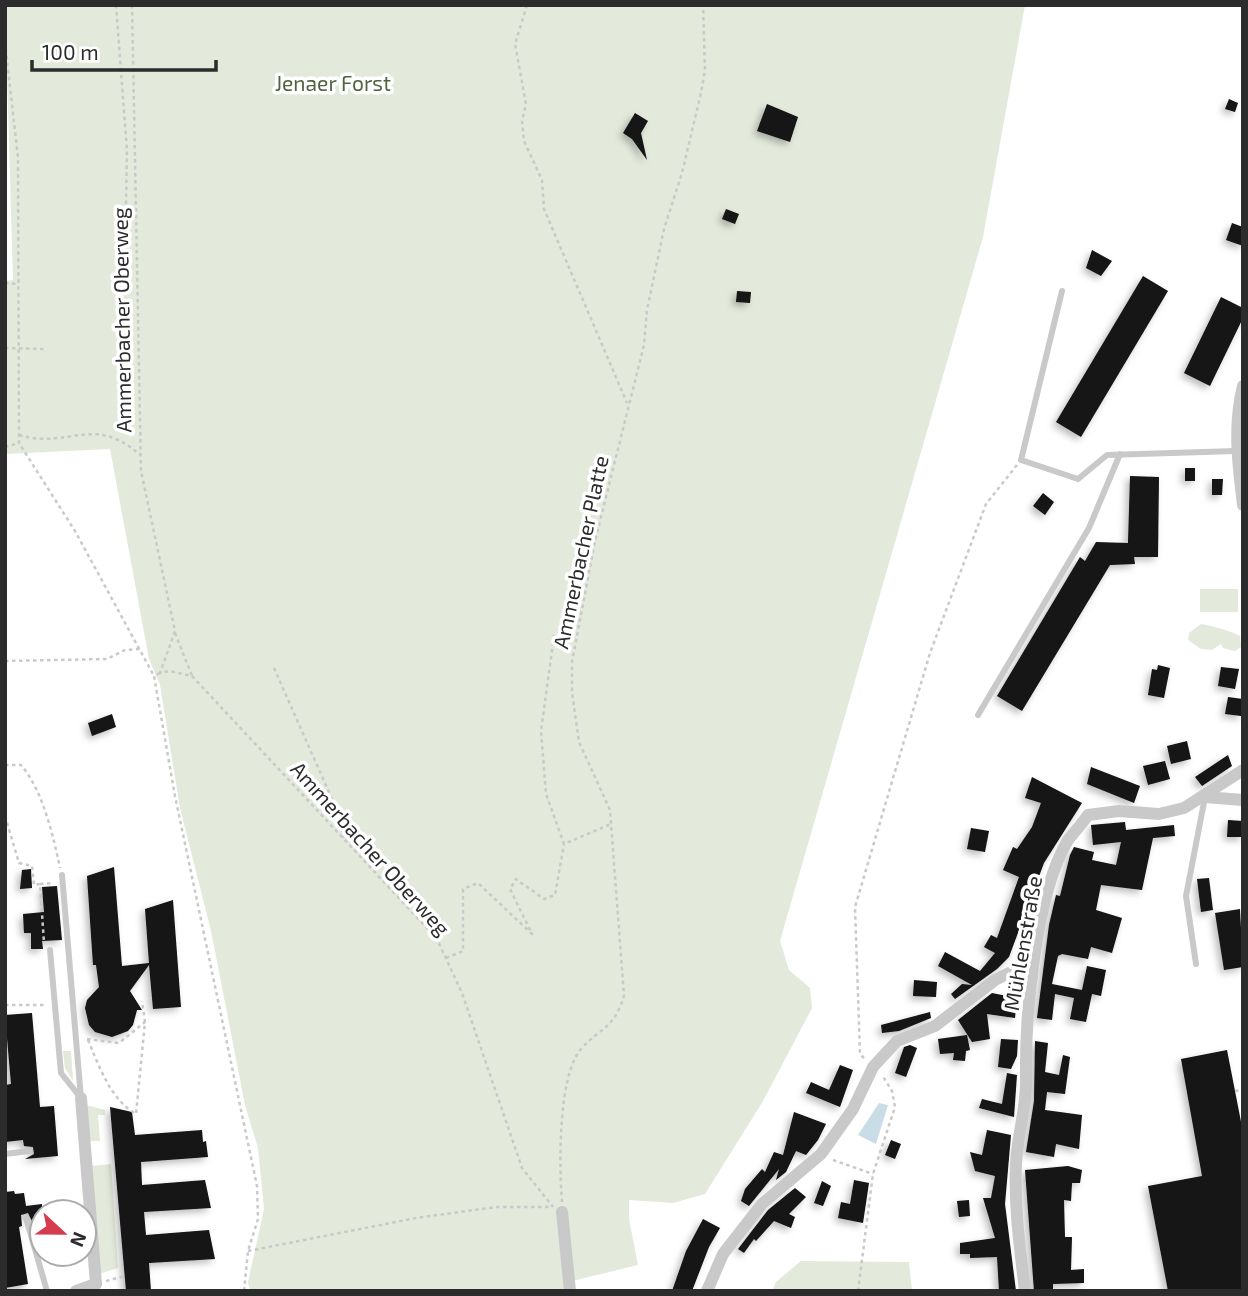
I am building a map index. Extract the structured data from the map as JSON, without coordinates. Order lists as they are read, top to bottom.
{
  "streets": {
    "street": ["Mühlenstraße"],
    "path": ["Ammerbacher Oberweg", "Ammerbacher Platte"]
  },
  "crossings": [
    ["Ammerbacher Oberweg", "Ammerbacher Platte"]
  ],
  "parks": ["Jenaer Forst"],
  "scale_bar": "100 m",
  "north": "right"
}
